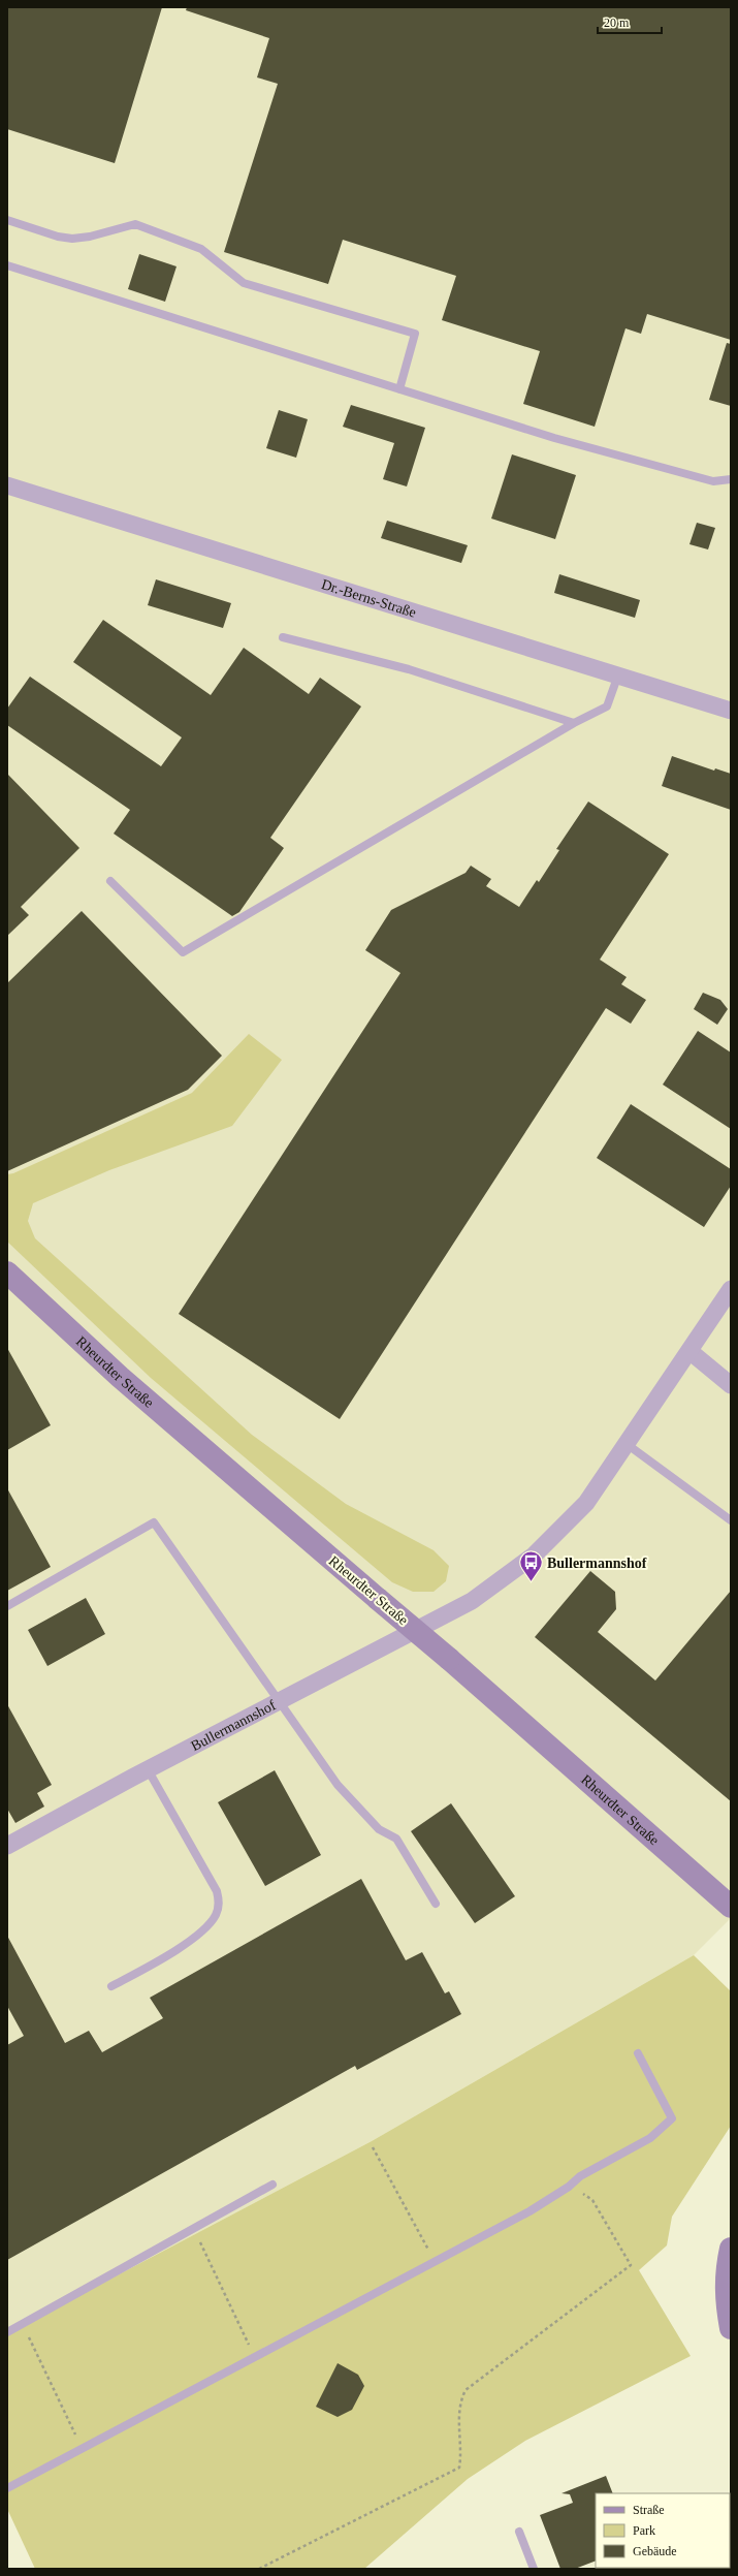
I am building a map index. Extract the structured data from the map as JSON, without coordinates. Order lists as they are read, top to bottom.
{
  "streets": {
    "main road": ["Rheurdter Straße"],
    "street": ["Dr.-Berns-Straße", "Bullermannshof"]
  },
  "places": {
    "bus stop": ["Bullermannshof"]
  },
  "legend": ["Straße", "Park", "Gebäude"],
  "scale_bar": "20 m"
}
